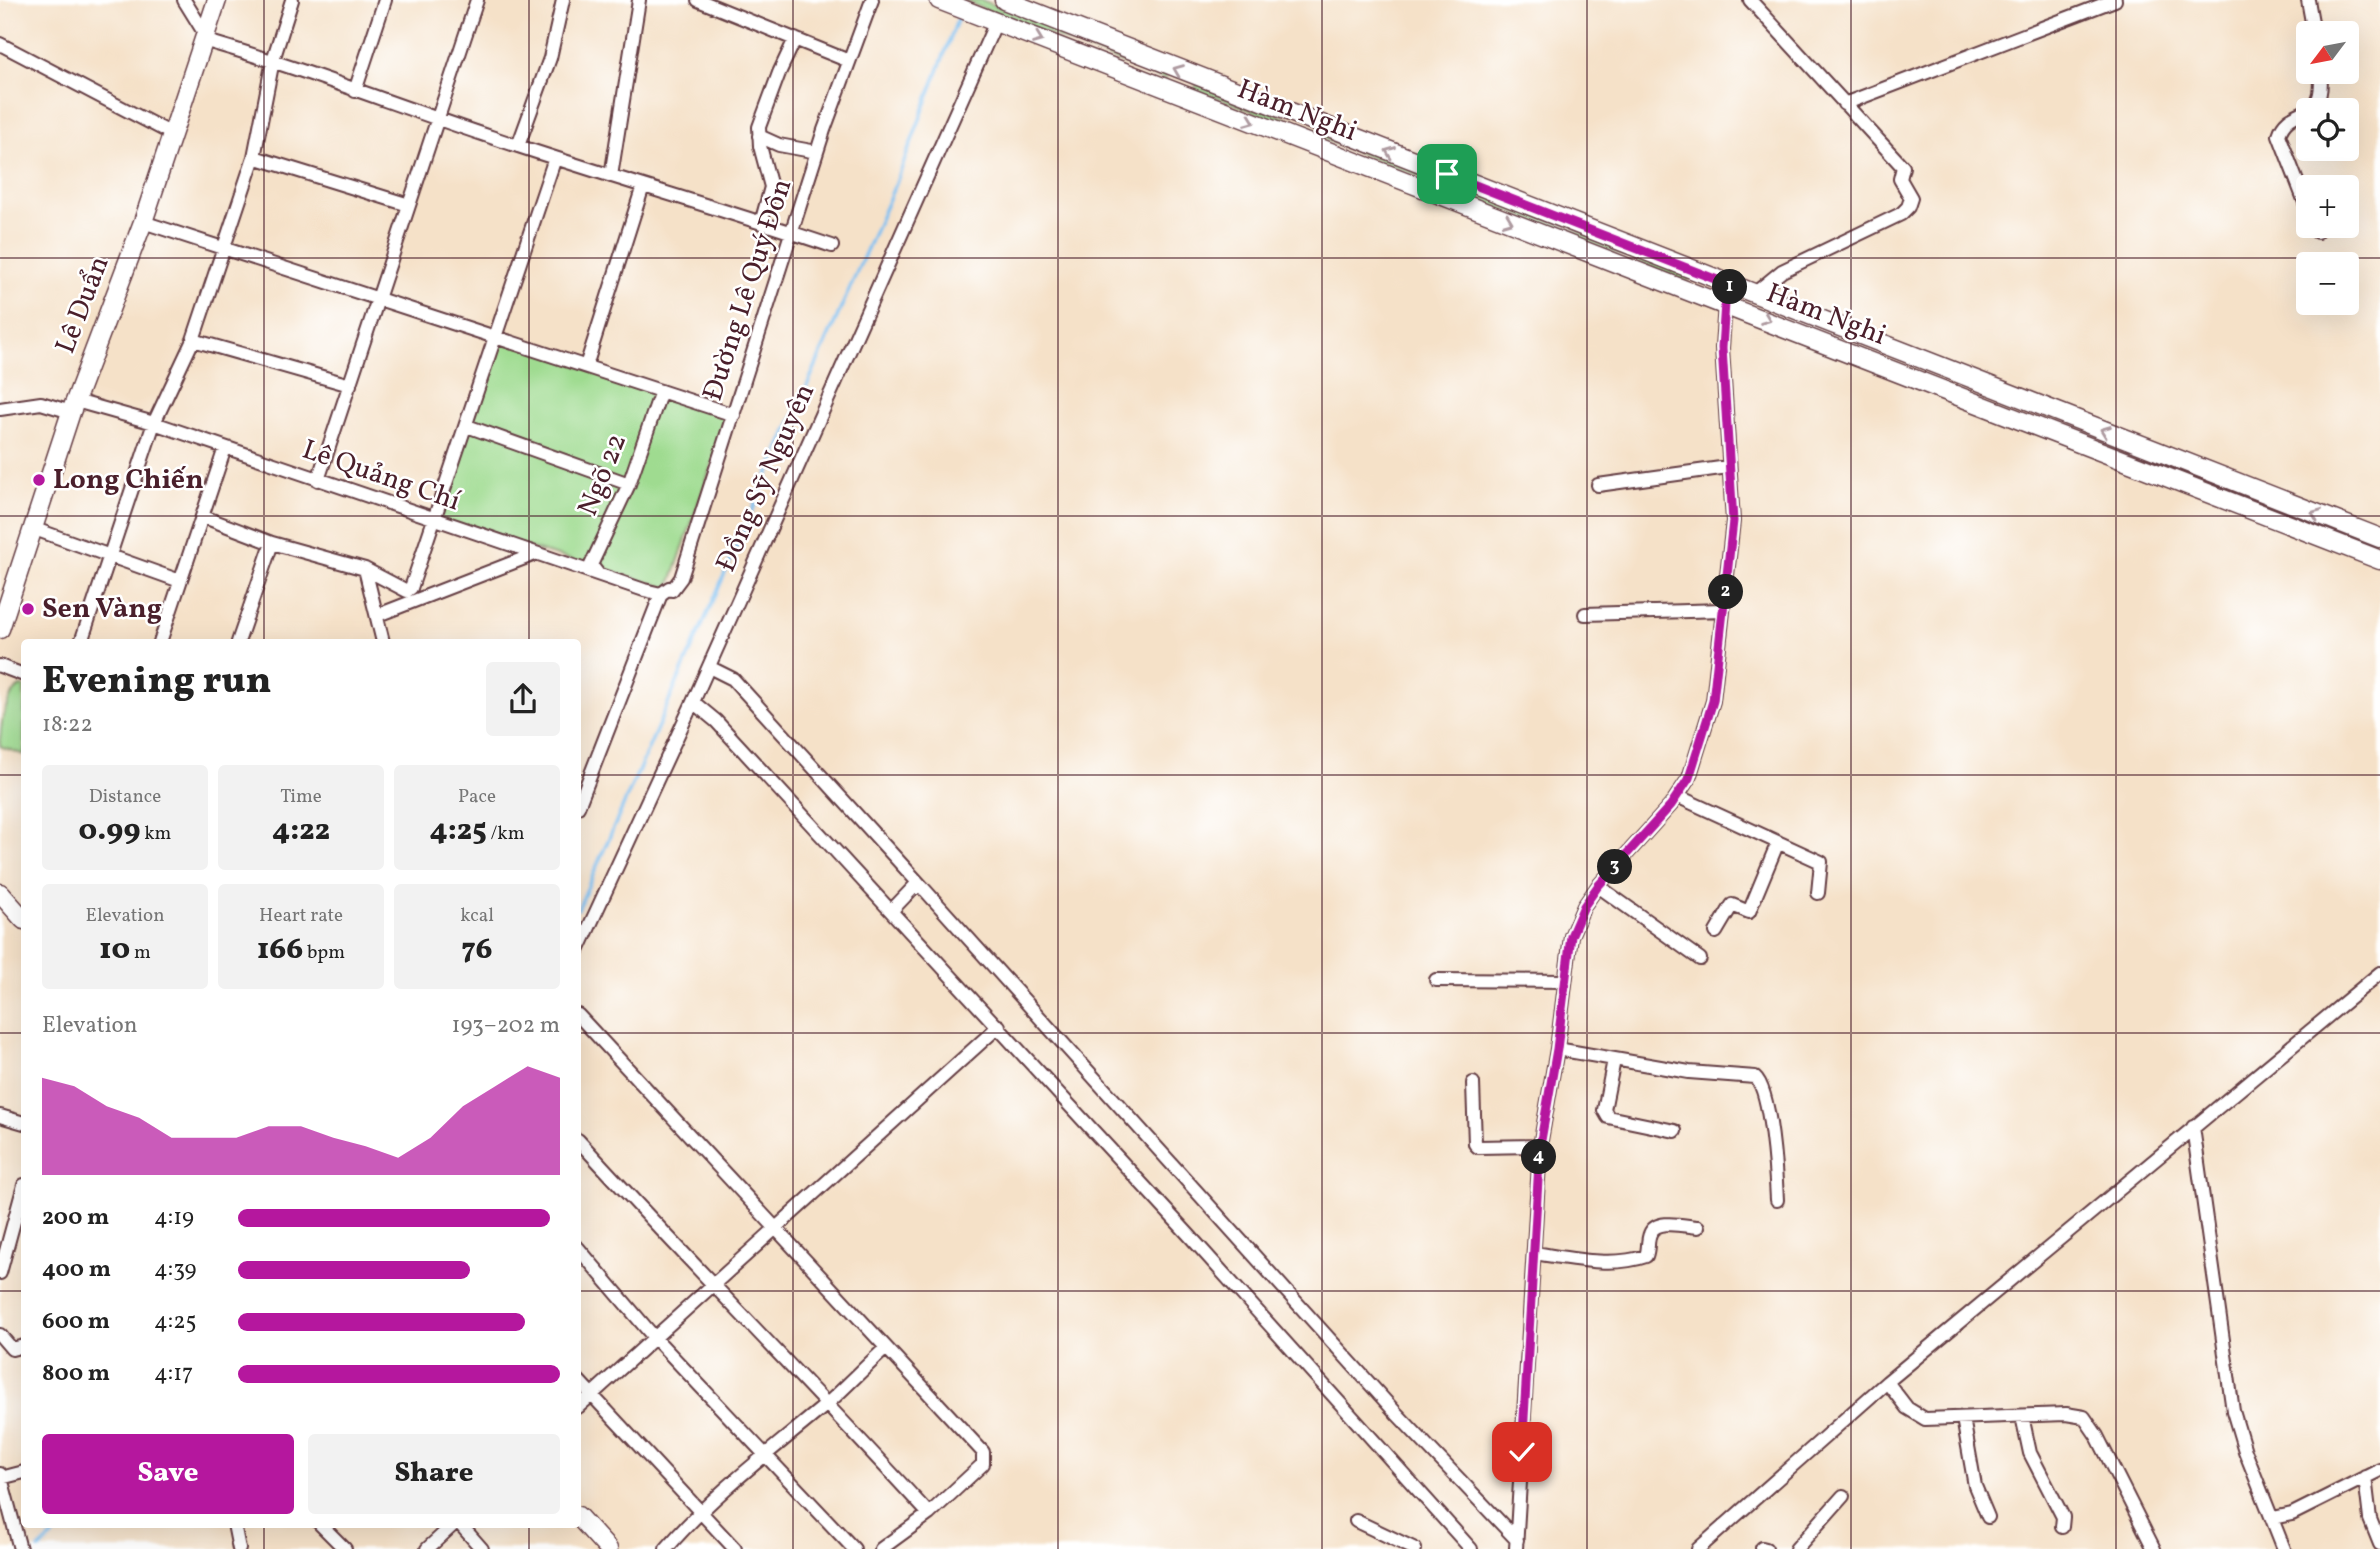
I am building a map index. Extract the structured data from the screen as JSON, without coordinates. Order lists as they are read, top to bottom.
{
  "streets": {
    "main road": ["Hàm Nghi", "Lê Duẩn"],
    "street": [
      "Đường Lê Quý Đôn",
      "Ngõ 22",
      "Lê Quảng Chí",
      "Đồng Sỹ Nguyên"
    ]
  },
  "crossings": [
    ["Hàm Nghi", "Đồng Sỹ Nguyên"],
    ["Đường Lê Quý Đôn", "Lê Quảng Chí"],
    ["Lê Duẩn", "Lê Quảng Chí"],
    ["Ngõ 22", "Lê Quảng Chí"]
  ],
  "places": ["Long Chiến", "Sen Vàng"],
  "north": "bottom left",
  "page": {
    "map_buttons": ["+", "−"],
    "pins": [
      "1",
      "2",
      "3",
      "4"
    ],
    "heading": ["Evening run", "18:22"],
    "stats": [
      ["Distance", "0.99 km"],
      ["Time", "4:22"],
      ["Pace", "4:25 /km"],
      ["Elevation", "10 m"],
      ["Heart rate", "166 bpm"],
      ["kcal", "76"]
    ],
    "chart": ["Elevation", "193–202 m"],
    "list": [
      {
        "name": "200 m",
        "note": "4:19"
      },
      {
        "name": "400 m",
        "note": "4:39"
      },
      {
        "name": "600 m",
        "note": "4:25"
      },
      {
        "name": "800 m",
        "note": "4:17"
      }
    ],
    "buttons": ["Save", "Share"]
  }
}
